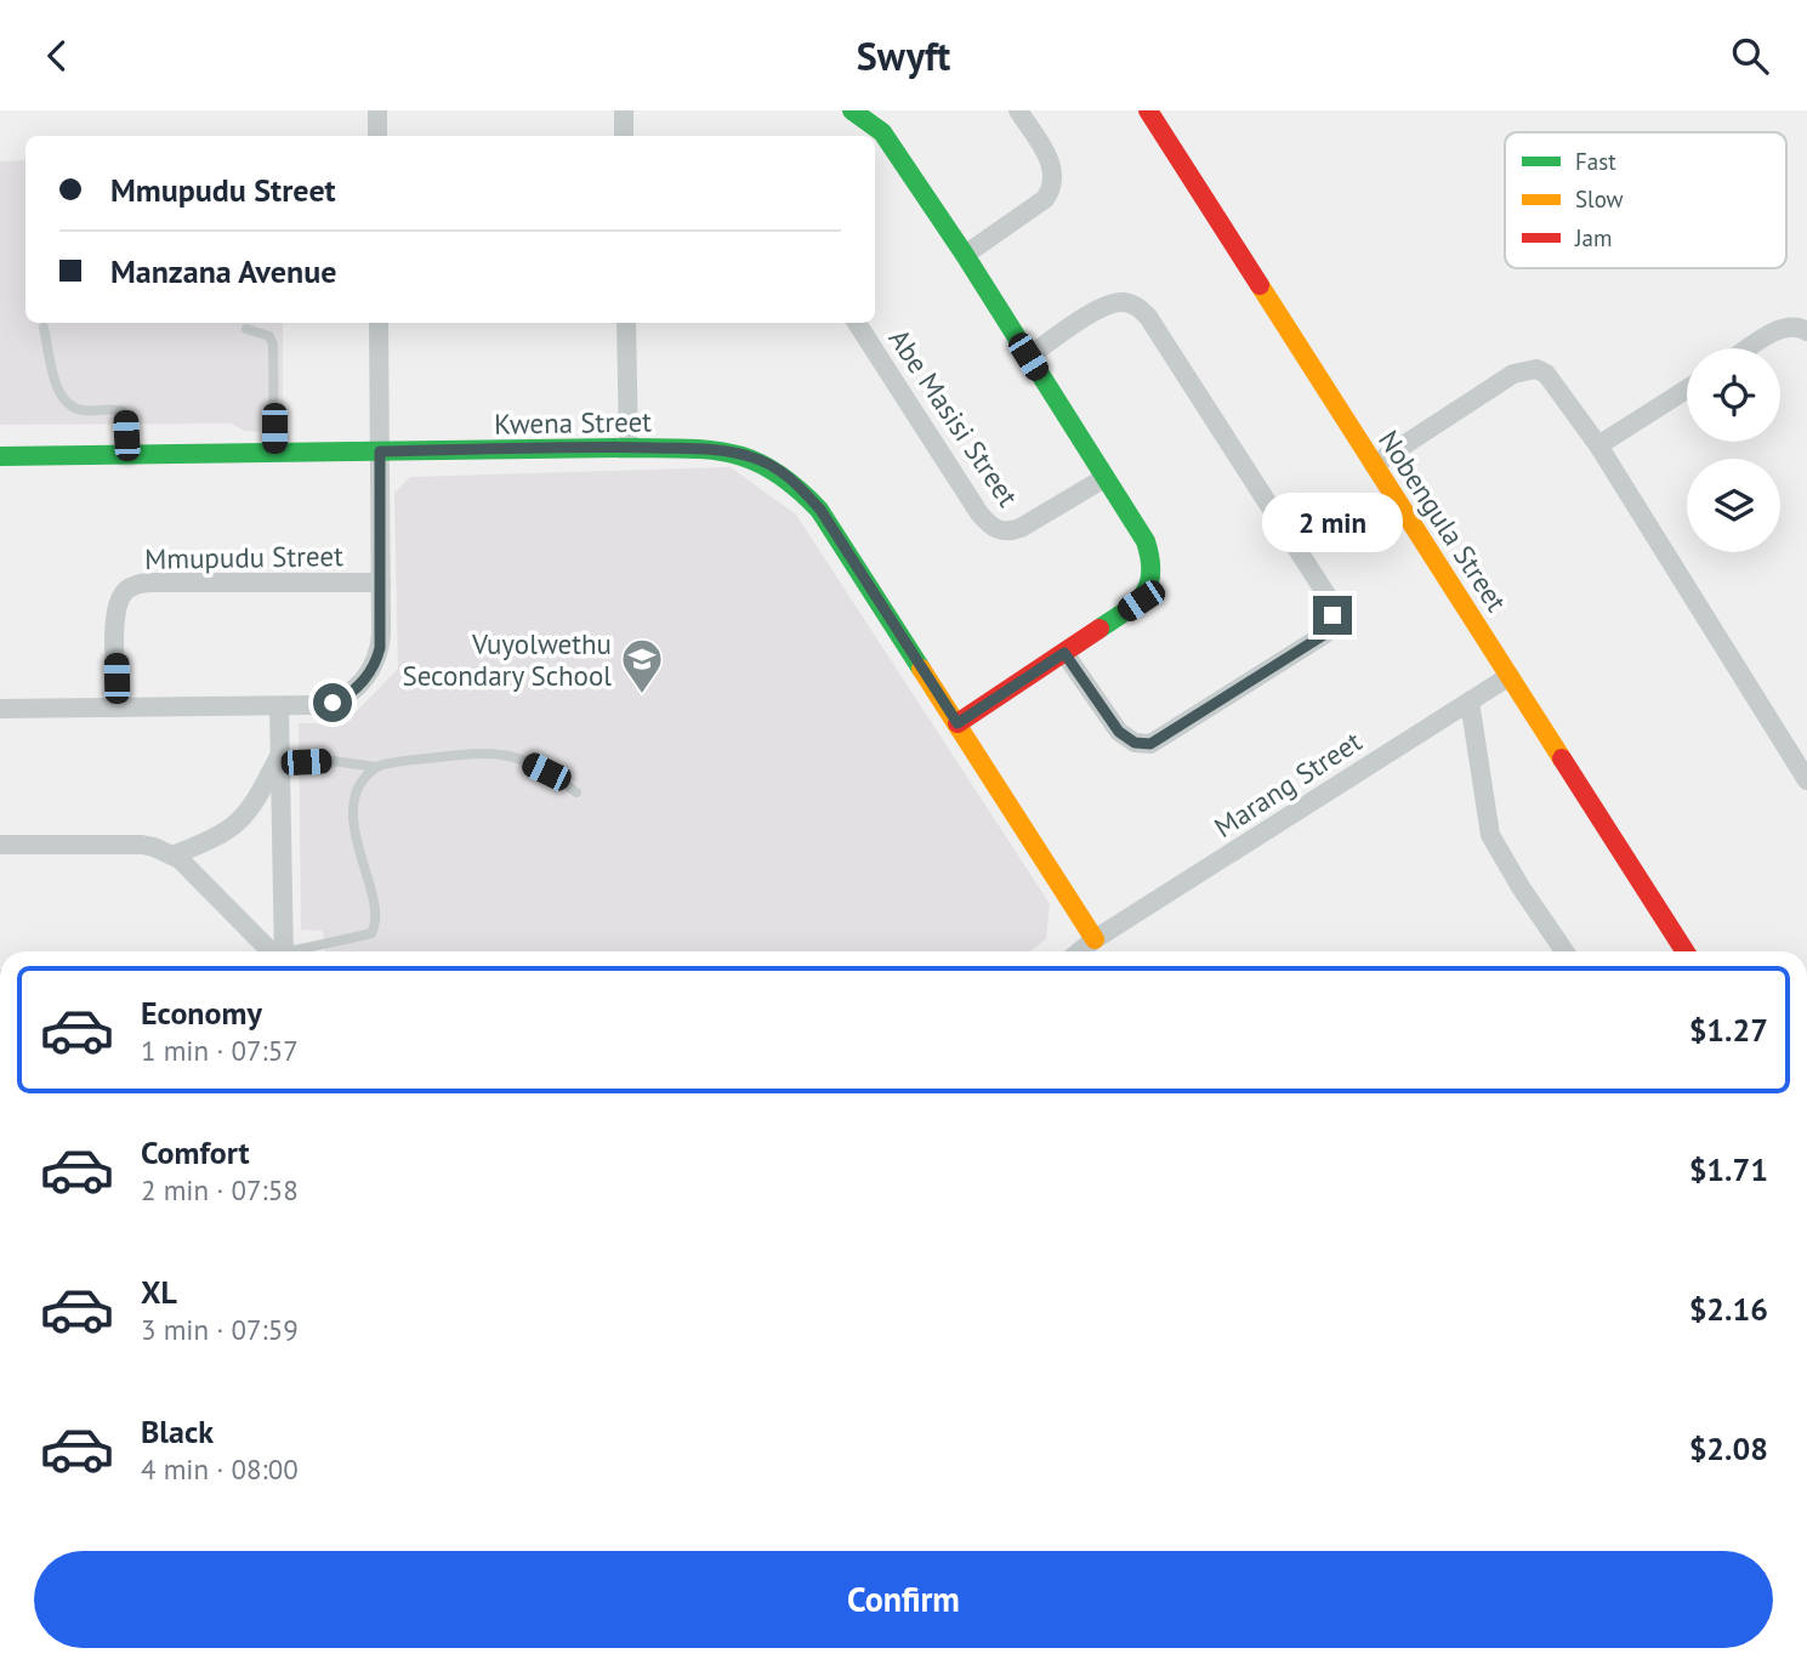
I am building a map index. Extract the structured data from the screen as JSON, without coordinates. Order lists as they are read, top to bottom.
{
  "streets": {
    "street": [
      "Abe Masisi Street",
      "Kwena Street",
      "Nobengula Street",
      "Mmupudu Street",
      "Marang Street"
    ]
  },
  "crossings": [
    ["Kwena Street", "Mmupudu Street"],
    ["Kwena Street", "Marang Street"],
    ["Nobengula Street", "Marang Street"]
  ],
  "places": {
    "school or university": ["Vuyolwethu Secondary School"]
  },
  "legend": ["Fast", "Slow", "Jam"],
  "page": {
    "header": "Swyft",
    "banner": ["Mmupudu Street", "Manzana Avenue"],
    "bubble": "2 min",
    "list": [
      {
        "name": "Economy",
        "note": "1 min · 07:57",
        "value": "$1.27"
      },
      {
        "name": "Comfort",
        "note": "2 min · 07:58",
        "value": "$1.71"
      },
      {
        "name": "XL",
        "note": "3 min · 07:59",
        "value": "$2.16"
      },
      {
        "name": "Black",
        "note": "4 min · 08:00",
        "value": "$2.08"
      }
    ],
    "buttons": "Confirm"
  }
}
